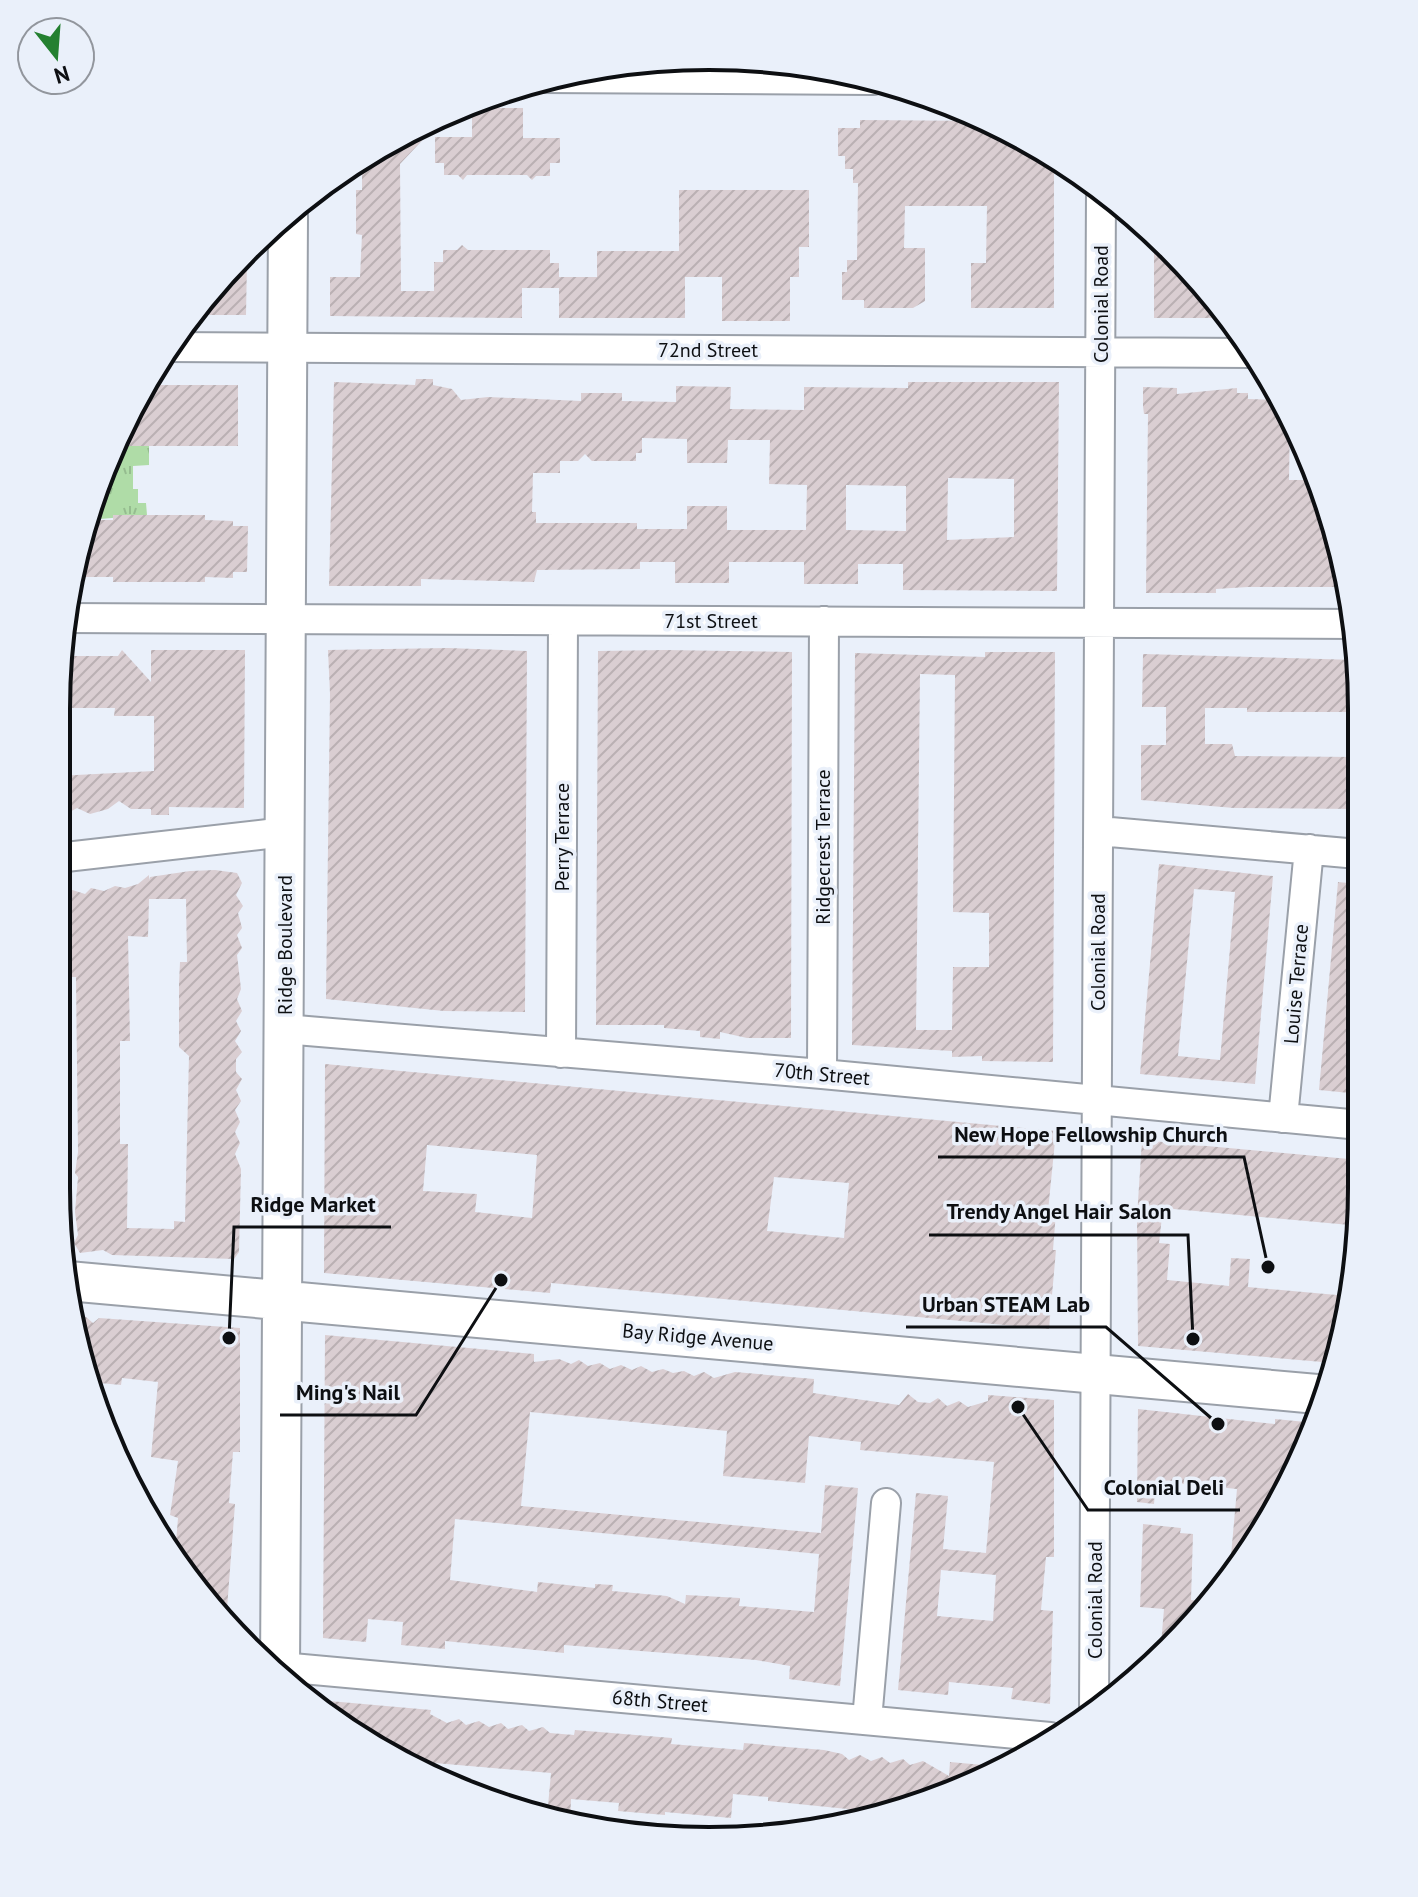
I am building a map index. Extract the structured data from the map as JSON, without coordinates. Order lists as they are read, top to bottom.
{
  "streets": {
    "street": [
      "Colonial Road",
      "72nd Street",
      "71st Street",
      "Perry Terrace",
      "Ridgecrest Terrace",
      "Ridge Boulevard",
      "Louise Terrace",
      "70th Street",
      "Bay Ridge Avenue",
      "68th Street"
    ]
  },
  "crossings": [
    ["Colonial Road", "72nd Street"],
    ["Colonial Road", "71st Street"],
    ["Colonial Road", "70th Street"],
    ["Colonial Road", "Bay Ridge Avenue"],
    ["72nd Street", "Ridge Boulevard"],
    ["71st Street", "Perry Terrace"],
    ["71st Street", "Ridgecrest Terrace"],
    ["71st Street", "Ridge Boulevard"],
    ["Perry Terrace", "70th Street"],
    ["Ridgecrest Terrace", "70th Street"],
    ["Ridge Boulevard", "70th Street"],
    ["Ridge Boulevard", "Bay Ridge Avenue"],
    ["Louise Terrace", "70th Street"]
  ],
  "places": [
    "New Hope Fellowship Church",
    "Ming's Nail",
    "Ridge Market",
    "Trendy Angel Hair Salon",
    "Colonial Deli",
    "Urban STEAM Lab"
  ],
  "north": "bottom"
}
